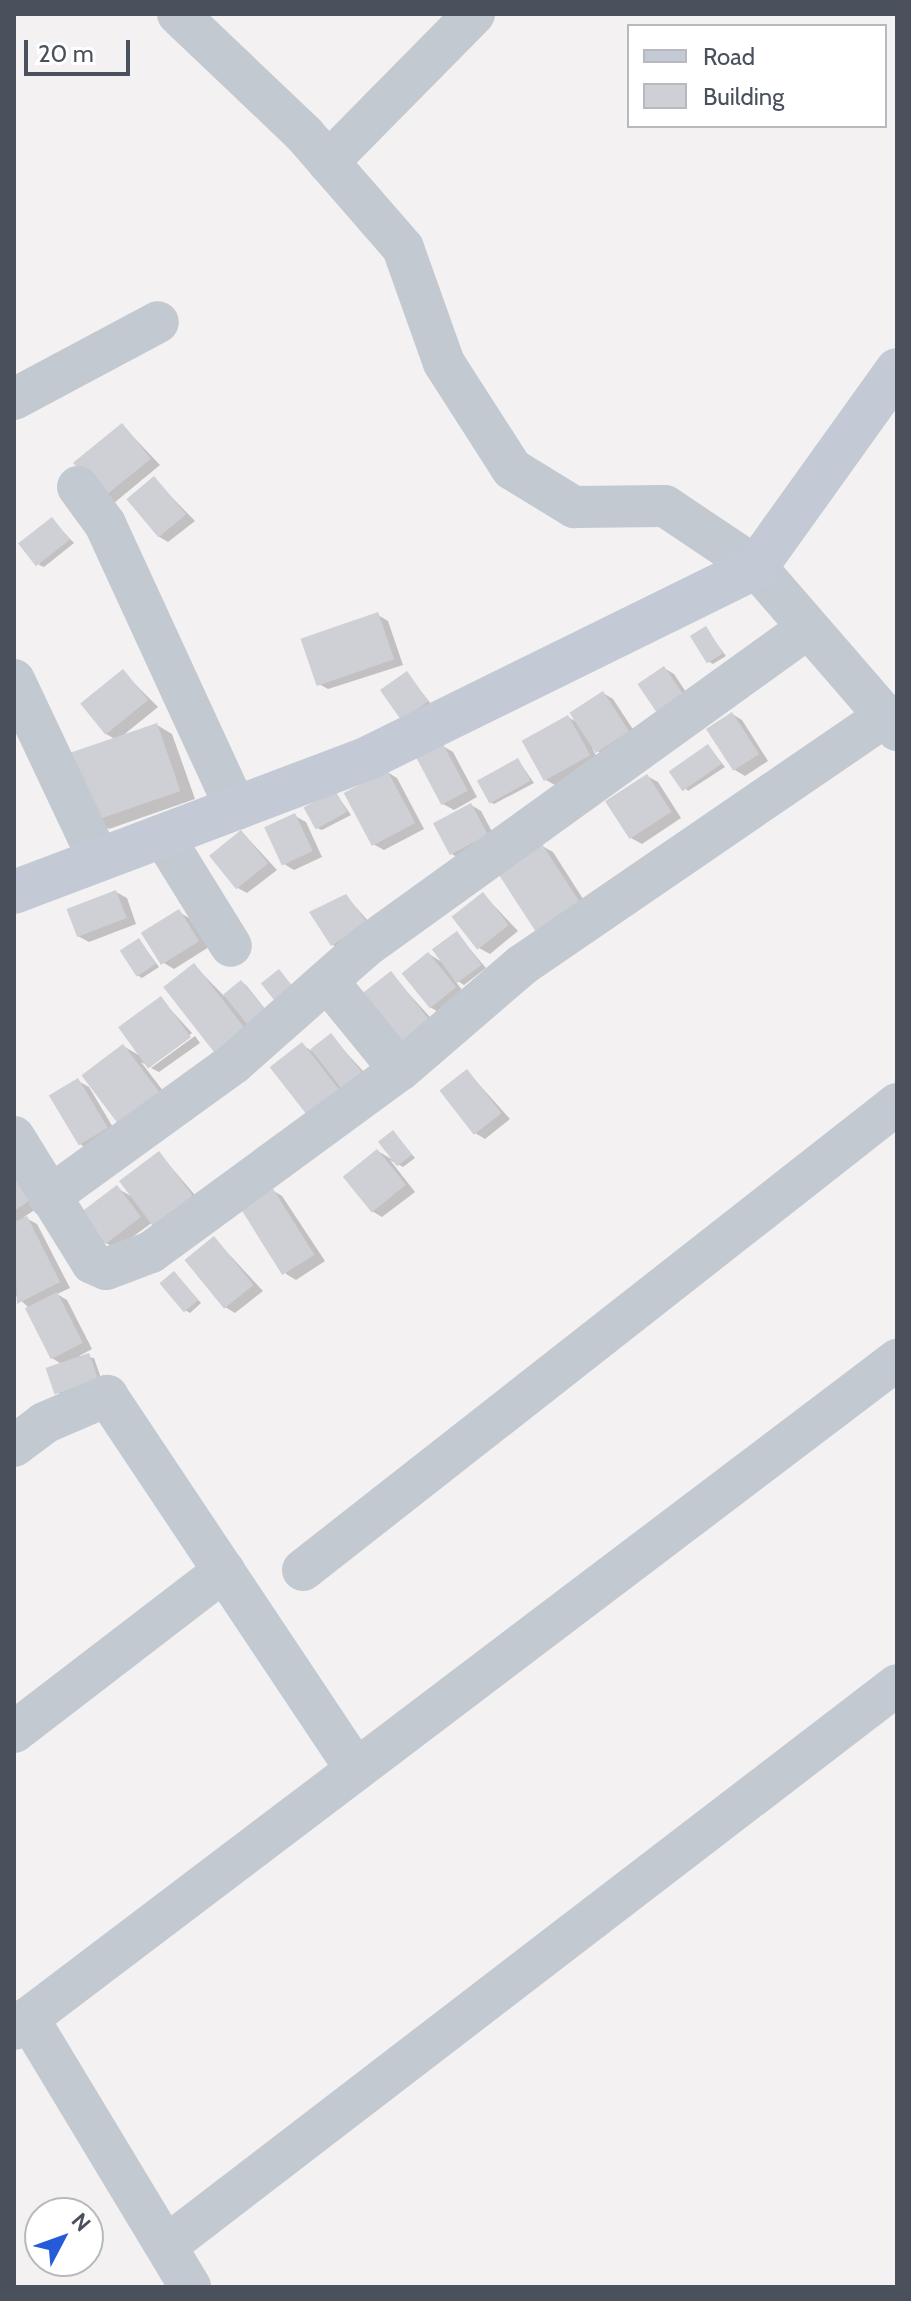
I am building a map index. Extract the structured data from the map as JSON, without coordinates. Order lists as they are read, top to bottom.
{
  "legend": ["Road", "Building"],
  "scale_bar": "20 m",
  "north": "top right"
}
